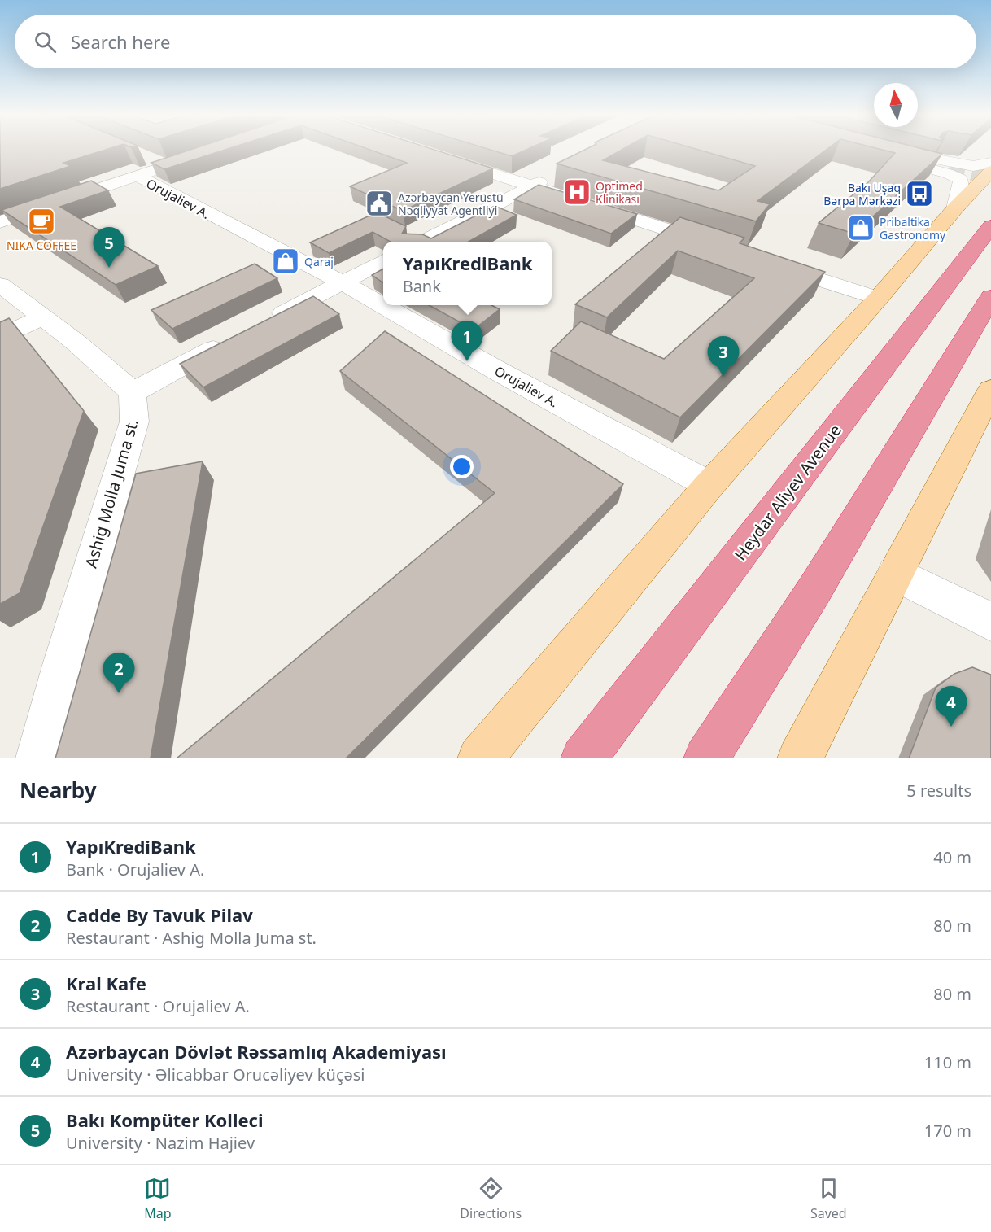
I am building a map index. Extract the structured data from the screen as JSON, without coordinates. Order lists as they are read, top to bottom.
{
  "streets": {
    "highway": ["Heydar Aliyev Avenue"],
    "street": ["Orujaliev A.", "Ashig Molla Juma st."]
  },
  "places": {
    "hospital": ["Optimed Klinikası"],
    "bus stop": ["Bakı Uşaq Bərpa Mərkəzi"],
    "public building": ["Azərbaycan Yerüstü Nəqliyyat Agentliyi"],
    "cafe": ["NIKA COFFEE"],
    "shop": ["Pribaltika Gastronomy", "Qaraj"]
  },
  "north": "top",
  "page": {
    "search": "Search here",
    "pins": [
      "5",
      "1",
      "3",
      "2",
      "4"
    ],
    "popup": ["YapıKrediBank", "Bank"],
    "heading": ["Nearby", "5 results"],
    "list": [
      {
        "mark": "1",
        "name": "YapıKrediBank",
        "note": "Bank · Orujaliev A.",
        "value": "40 m"
      },
      {
        "mark": "2",
        "name": "Cadde By Tavuk Pilav",
        "note": "Restaurant · Ashig Molla Juma st.",
        "value": "80 m"
      },
      {
        "mark": "3",
        "name": "Kral Kafe",
        "note": "Restaurant · Orujaliev A.",
        "value": "80 m"
      },
      {
        "mark": "4",
        "name": "Azərbaycan Dövlət Rəssamlıq Akademiyası",
        "note": "University · Əlicabbar Orucəliyev küçəsi",
        "value": "110 m"
      },
      {
        "mark": "5",
        "name": "Bakı Kompüter Kolleci",
        "note": "University · Nazim Hajiev",
        "value": "170 m"
      }
    ],
    "nav": ["Map", "Directions", "Saved"]
  }
}
